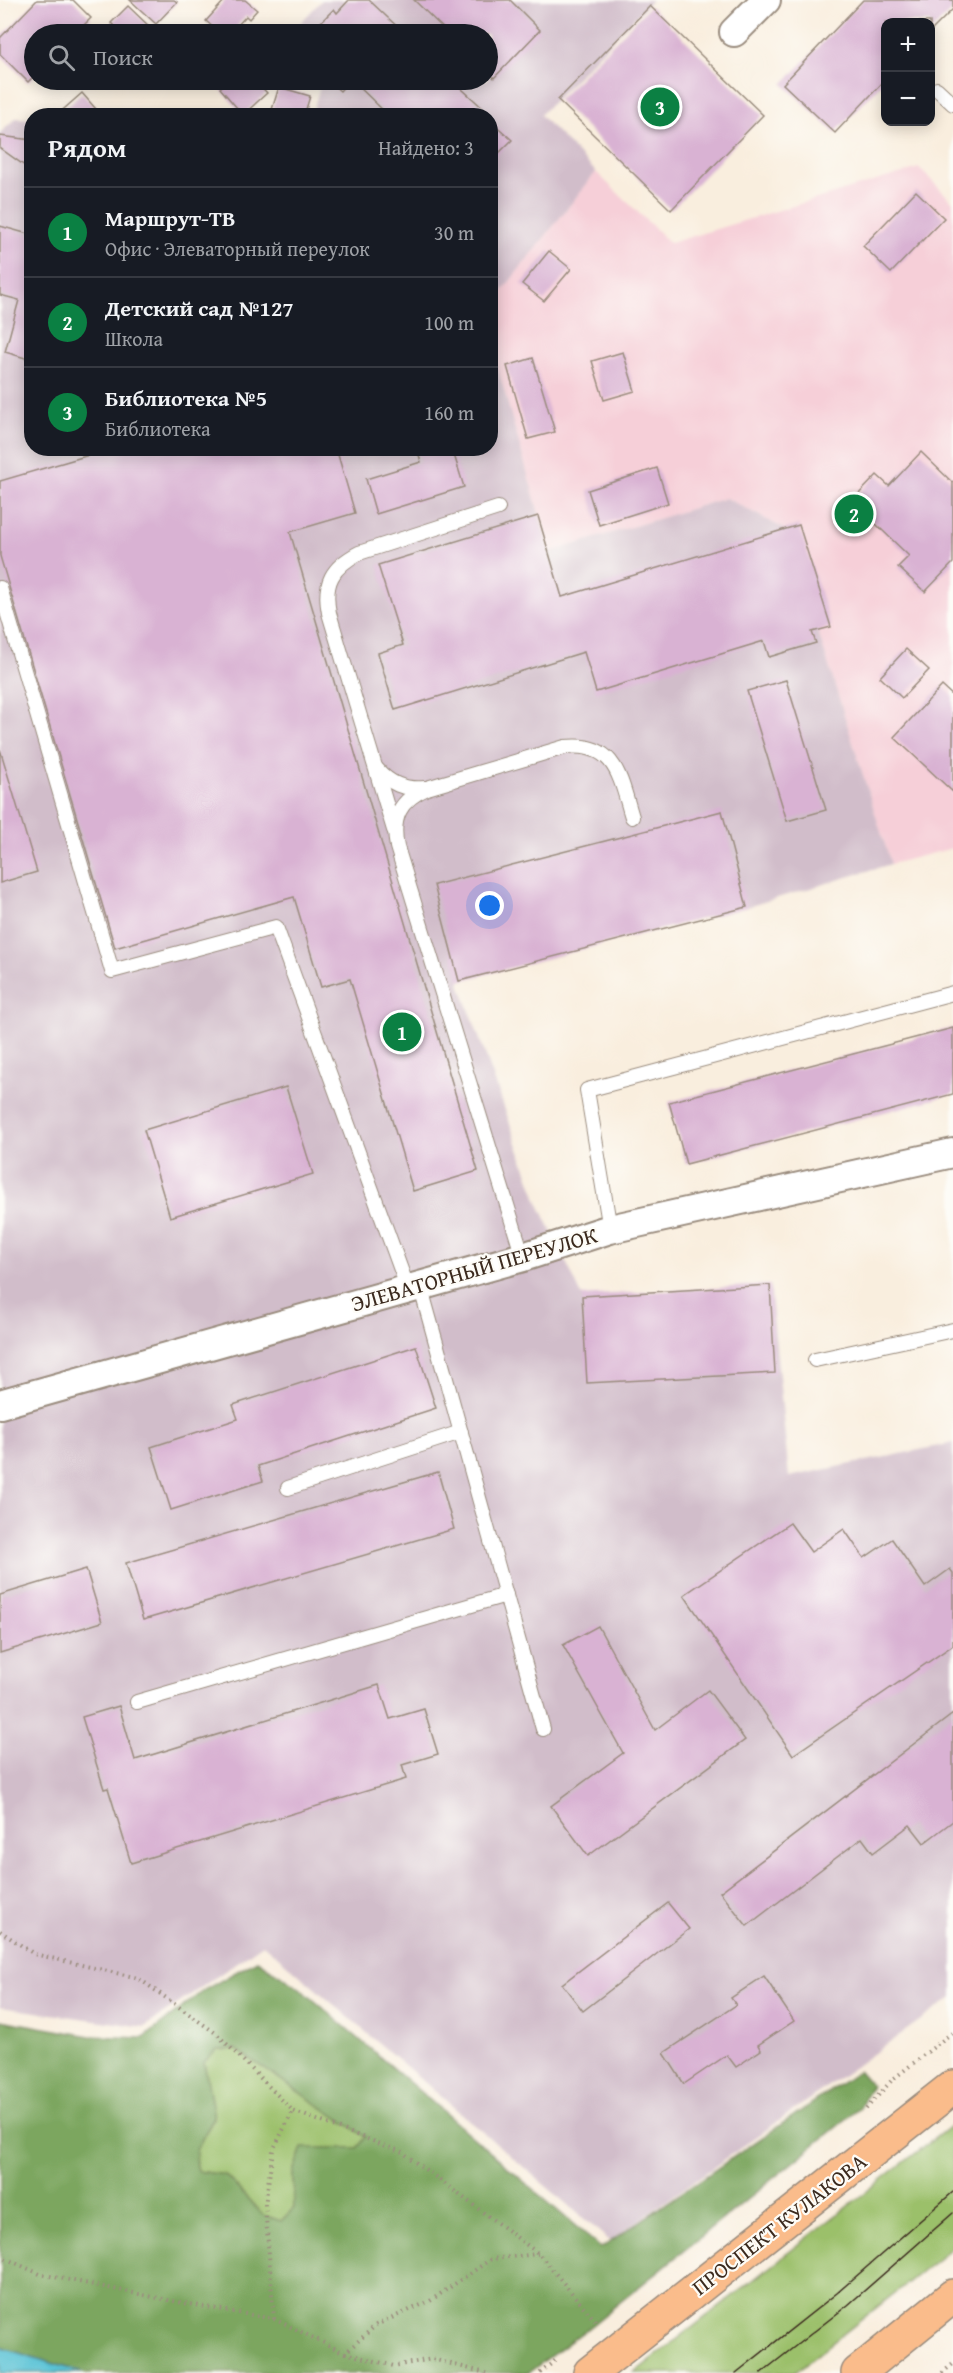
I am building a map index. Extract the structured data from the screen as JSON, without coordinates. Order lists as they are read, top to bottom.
{
  "streets": {
    "main road": ["ПРОСПЕКТ КУЛАКОВА"],
    "street": ["ЭЛЕВАТОРНЫЙ ПЕРЕУЛОК"]
  },
  "page": {
    "map_buttons": ["+", "−"],
    "search": "Поиск",
    "pins": ["3", "2", "1"],
    "heading": ["Рядом", "Найдено: 3"],
    "list": [
      {
        "mark": "1",
        "name": "Маршрут-ТВ",
        "note": "Офис · Элеваторный переулок",
        "value": "30 m"
      },
      {
        "mark": "2",
        "name": "Детский сад №127",
        "note": "Школа",
        "value": "100 m"
      },
      {
        "mark": "3",
        "name": "Библиотека №5",
        "note": "Библиотека",
        "value": "160 m"
      }
    ]
  }
}
